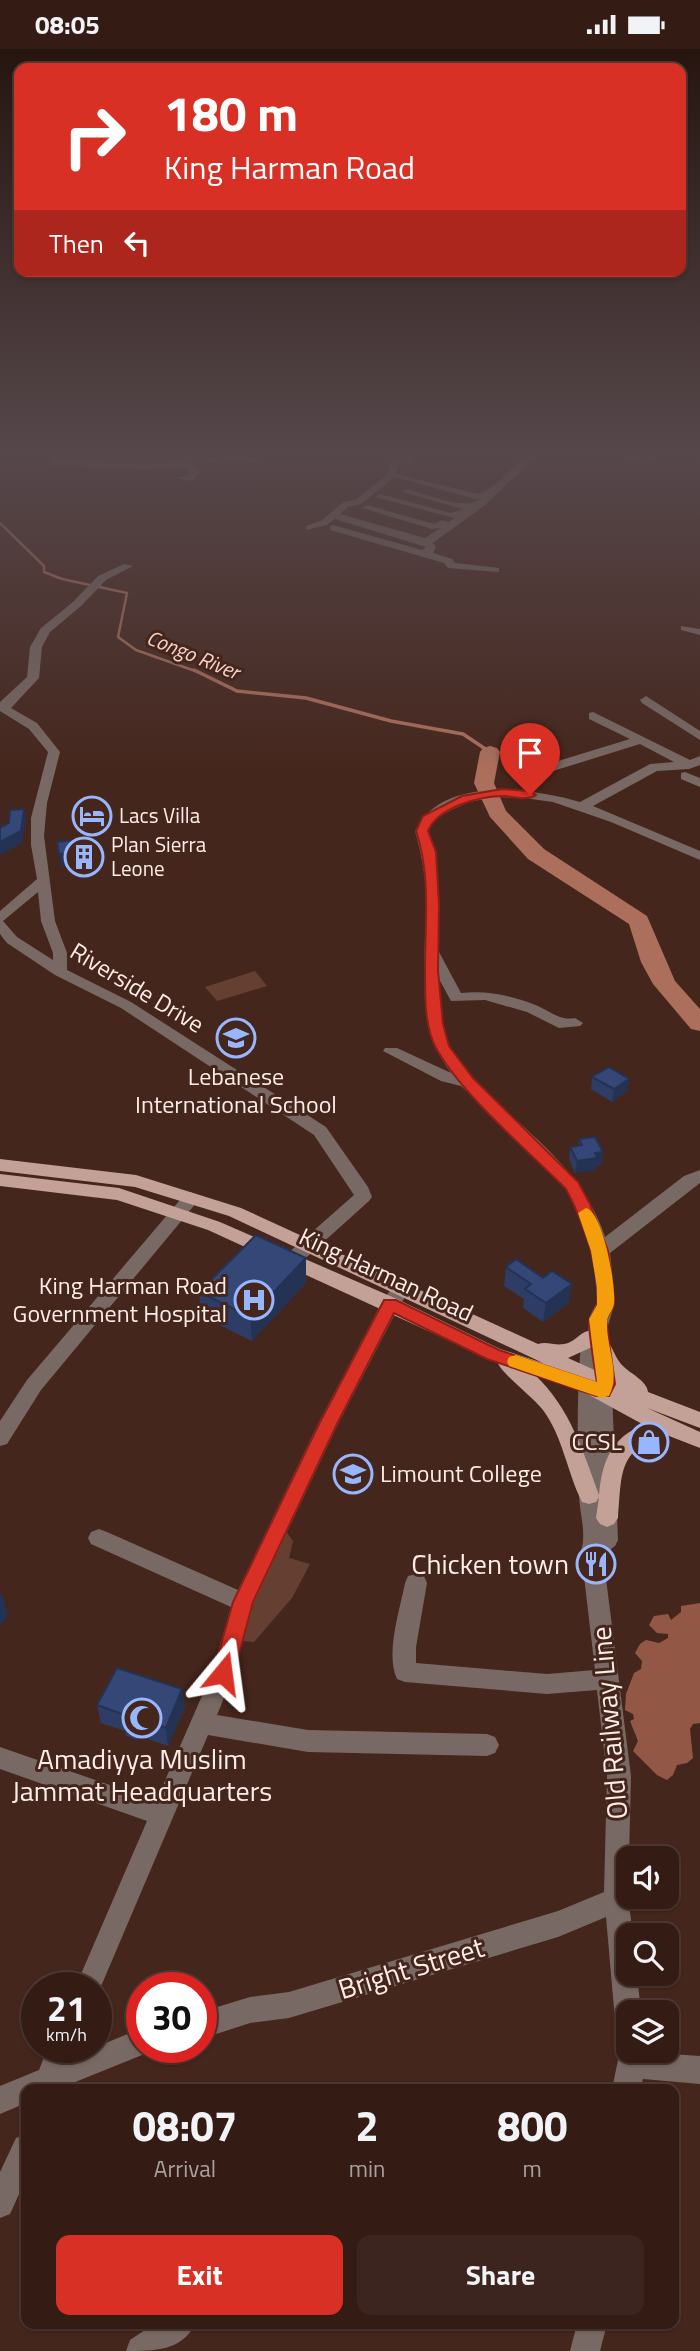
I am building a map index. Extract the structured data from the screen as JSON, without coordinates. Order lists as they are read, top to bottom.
{
  "streets": {
    "main road": ["King Harman Road"],
    "street": ["Riverside Drive", "Old Railway Line", "Bright Street"]
  },
  "crossings": [
    ["Riverside Drive", "King Harman Road"],
    ["King Harman Road", "Old Railway Line"]
  ],
  "water": ["Congo River"],
  "places": {
    "hotel": ["Lacs Villa"],
    "building": ["Plan Sierra Leone"],
    "school or university": ["Lebanese International School", "Limount College"],
    "hospital": ["King Harman Road Government Hospital"],
    "shop": ["CCSL"],
    "restaurant": ["Chicken town"],
    "mosque": ["Amadiyya Muslim Jammat Headquarters"]
  },
  "page": {
    "status": "08:05",
    "turn": ["180 m", "King Harman Road"],
    "then": "Then",
    "speed": "21 km/h",
    "limit": "30",
    "eta": [
      "08:07",
      "Arrival",
      "2",
      "min",
      "800",
      "m"
    ],
    "buttons": ["Exit", "Share"]
  }
}
